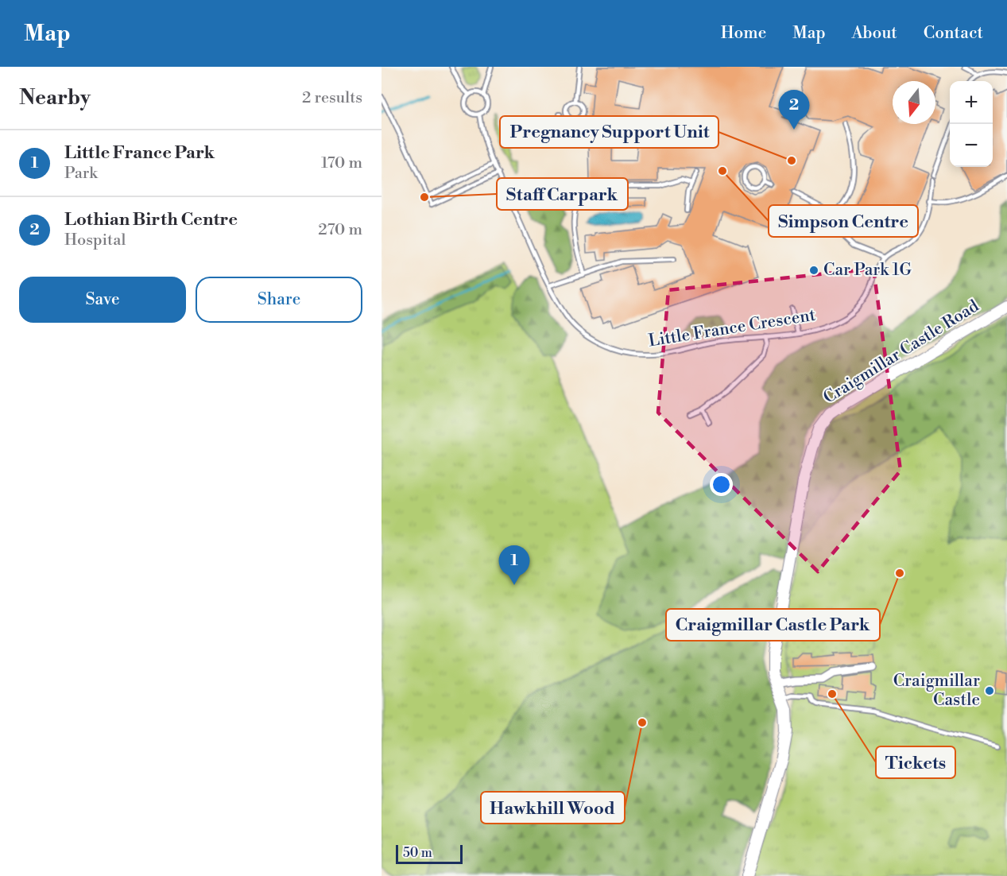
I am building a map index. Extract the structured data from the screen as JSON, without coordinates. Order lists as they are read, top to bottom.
{
  "streets": {
    "street": ["Craigmillar Castle Road"],
    "lane": ["Little France Crescent"]
  },
  "places": [
    "Pregnancy Support Unit",
    "Simpson Centre",
    "Staff Carpark",
    "Car Park 1G",
    "Craigmillar Castle Park",
    "Craigmillar Castle",
    "Tickets",
    "Hawkhill Wood"
  ],
  "scale_bar": "50 m",
  "north": "bottom",
  "page": {
    "header": "Map",
    "nav": [
      "Home",
      "Map",
      "About",
      "Contact"
    ],
    "heading": ["Nearby", "2 results"],
    "map_buttons": ["+", "−"],
    "pins": ["2", "1"],
    "list": [
      {
        "mark": "1",
        "name": "Little France Park",
        "note": "Park",
        "value": "170 m"
      },
      {
        "mark": "2",
        "name": "Lothian Birth Centre",
        "note": "Hospital",
        "value": "270 m"
      }
    ],
    "buttons": ["Save", "Share"],
    "scale": "50 m"
  }
}
